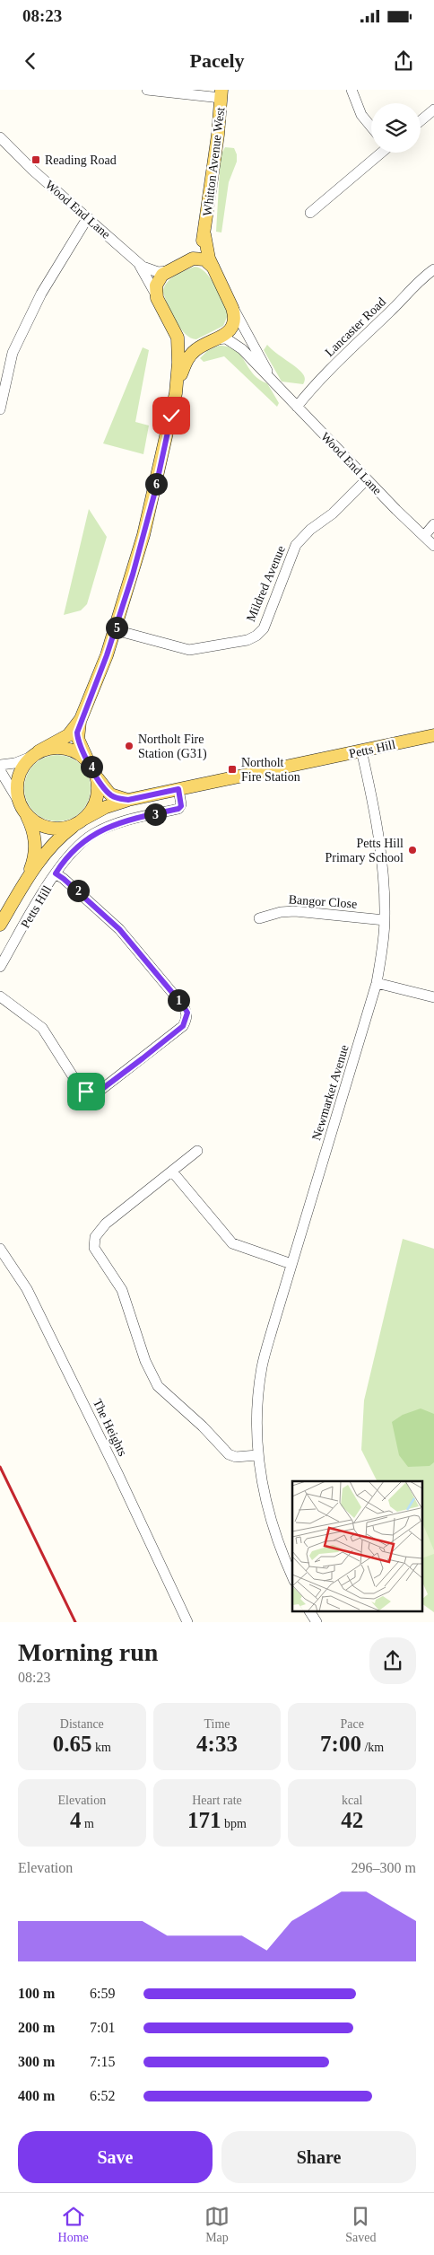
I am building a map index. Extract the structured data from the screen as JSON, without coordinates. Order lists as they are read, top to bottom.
{
  "streets": {
    "main road": ["Whitton Avenue West", "Wood End Lane", "Petts Hill"],
    "street": [
      "Lancaster Road",
      "Mildred Avenue",
      "Bangor Close",
      "Newmarket Avenue",
      "The Heights"
    ]
  },
  "crossings": [
    ["Whitton Avenue West", "Wood End Lane"],
    ["Wood End Lane", "Lancaster Road"],
    ["Wood End Lane", "Mildred Avenue"],
    ["Petts Hill", "Newmarket Avenue"],
    ["Bangor Close", "Newmarket Avenue"]
  ],
  "places": {
    "transit": ["Reading Road", "Northolt Fire Station"],
    "other": ["Northolt Fire Station (G31)", "Petts Hill Primary School"]
  },
  "page": {
    "status": "08:23",
    "header": "Pacely",
    "pins": [
      "6",
      "5",
      "4",
      "3",
      "2",
      "1"
    ],
    "heading": ["Morning run", "08:23"],
    "stats": [
      ["Distance", "0.65 km"],
      ["Time", "4:33"],
      ["Pace", "7:00 /km"],
      ["Elevation", "4 m"],
      ["Heart rate", "171 bpm"],
      ["kcal", "42"]
    ],
    "chart": ["Elevation", "296–300 m"],
    "list": [
      {
        "name": "100 m",
        "note": "6:59"
      },
      {
        "name": "200 m",
        "note": "7:01"
      },
      {
        "name": "300 m",
        "note": "7:15"
      },
      {
        "name": "400 m",
        "note": "6:52"
      }
    ],
    "buttons": ["Save", "Share"],
    "tabs": ["Home", "Map", "Saved"]
  }
}
